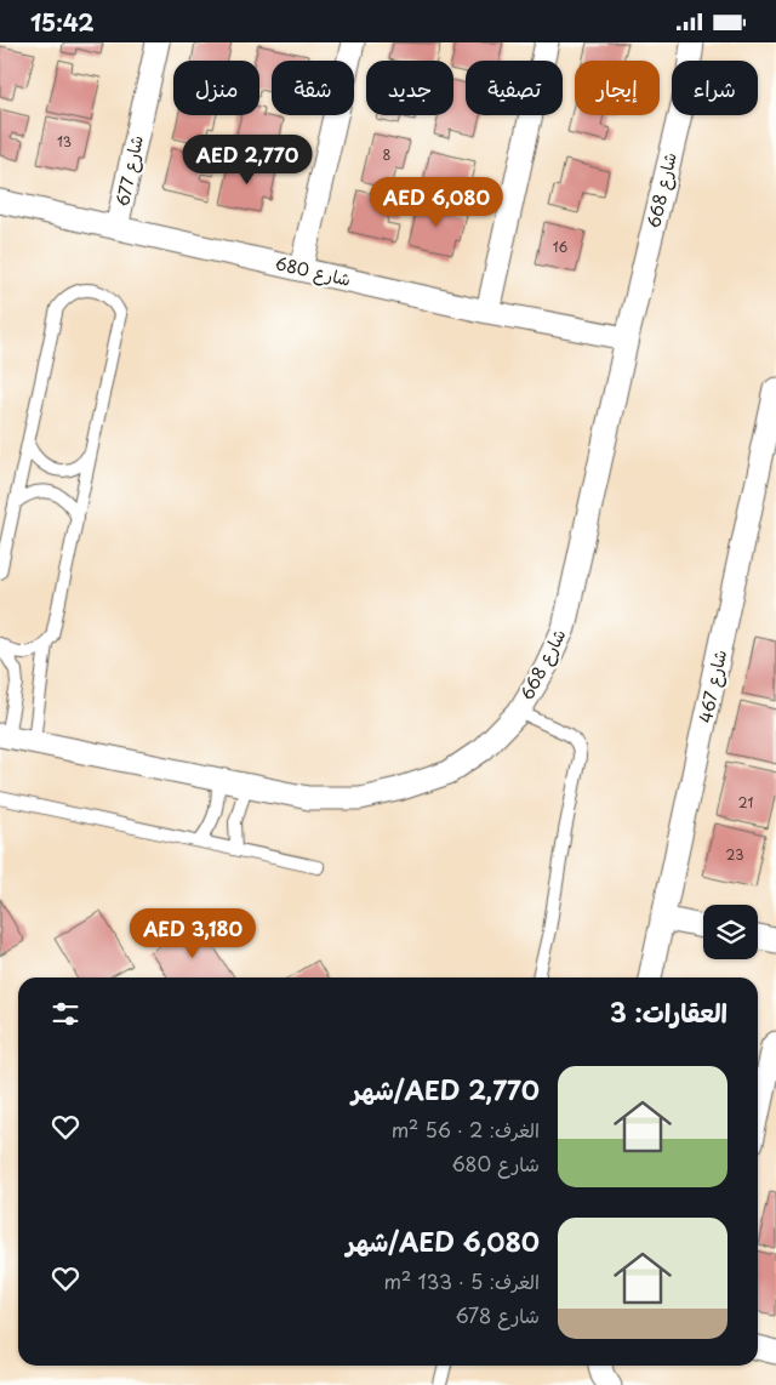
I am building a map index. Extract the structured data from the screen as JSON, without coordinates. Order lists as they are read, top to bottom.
{
  "streets": {
    "street": [
      "شارع 677",
      "شارع 668",
      "شارع 680",
      "شارع 467"
    ]
  },
  "crossings": [
    ["شارع 677", "شارع 680"],
    ["شارع 668", "شارع 680"]
  ],
  "house_numbers": [
    "13",
    "8",
    "16",
    "21",
    "23"
  ],
  "page": {
    "status": "15:42",
    "chip": [
      "شراء",
      "إيجار",
      "تصفية",
      "جديد",
      "شقة",
      "منزل"
    ],
    "price": ["AED 2,770", "AED 6,080", "AED 3,180"],
    "heading": "العقارات: 3",
    "list": [
      {
        "name": "AED 2,770/شهر",
        "note": "الغرف: 2 · 56 m² · شارع 680"
      },
      {
        "name": "AED 6,080/شهر",
        "note": "الغرف: 5 · 133 m² · شارع 678"
      }
    ]
  }
}
